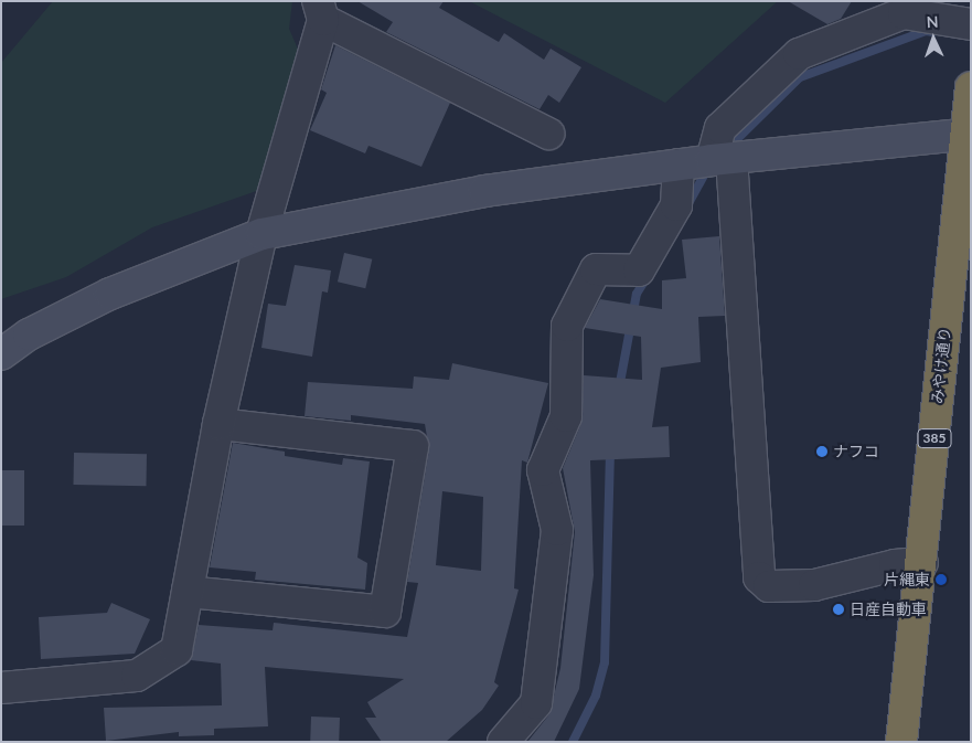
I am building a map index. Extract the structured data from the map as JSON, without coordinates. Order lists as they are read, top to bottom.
{
  "streets": {
    "highway": ["みやけ通り", "385"]
  },
  "places": ["ナフコ", "片縄東", "日産自動車"],
  "north": "top"
}
